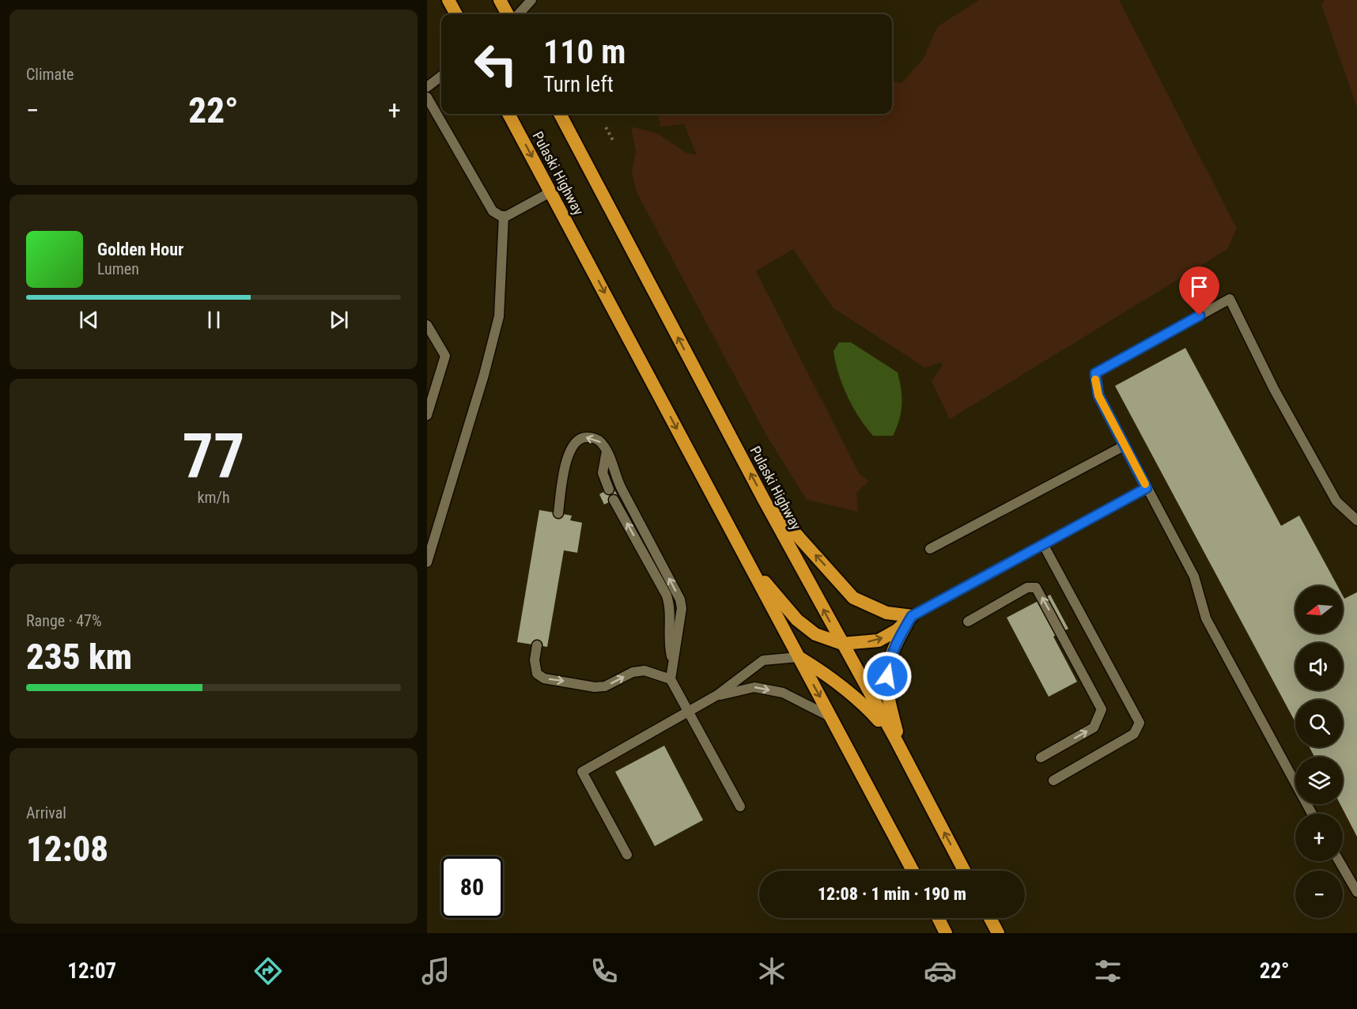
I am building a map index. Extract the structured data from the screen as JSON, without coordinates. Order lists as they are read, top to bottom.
{
  "streets": {
    "highway": ["Pulaski Highway"]
  },
  "north": "left",
  "page": {
    "tile": [
      "Climate",
      ["77", "km/h"],
      ["Range · 47%", "235 km"],
      ["Arrival", "12:08"]
    ],
    "turn": ["110 m", "Turn left"],
    "heat": ["−", "22°", "+"],
    "song": ["Golden Hour", "Lumen"],
    "map_buttons": ["+", "−"],
    "limit": "80",
    "trip": "12:08 · 1 min · 190 m",
    "tabs": ["12:07", "22°"]
  }
}
